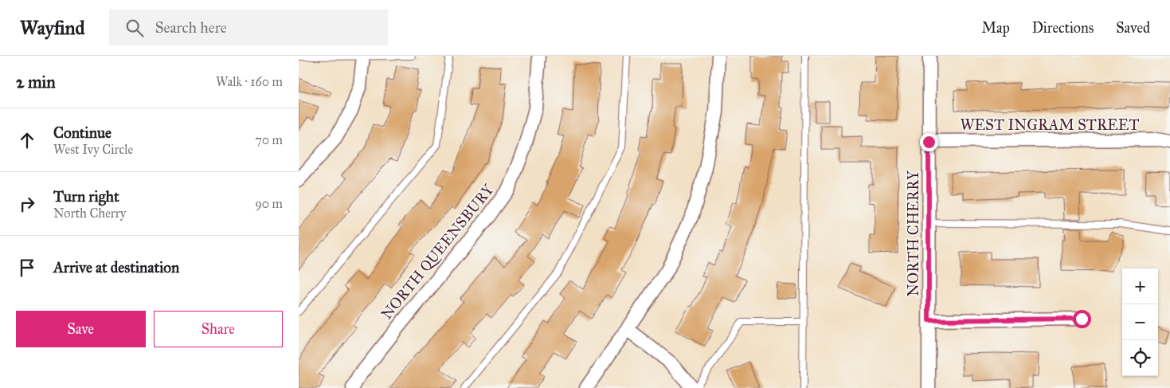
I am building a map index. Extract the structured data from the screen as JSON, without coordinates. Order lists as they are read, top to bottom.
{
  "streets": {
    "street": ["WEST INGRAM STREET", "NORTH CHERRY", "NORTH QUEENSBURY"]
  },
  "crossings": [
    ["WEST INGRAM STREET", "NORTH CHERRY"]
  ],
  "page": {
    "header": "Wayfind",
    "search": "Search here",
    "nav": ["Map", "Directions", "Saved"],
    "heading": ["2 min", "Walk · 160 m"],
    "list": [
      ["Continue", "West Ivy Circle", "70 m"],
      ["Turn right", "North Cherry", "90 m"],
      "Arrive at destination"
    ],
    "map_buttons": ["+", "−"],
    "buttons": ["Save", "Share"]
  }
}
